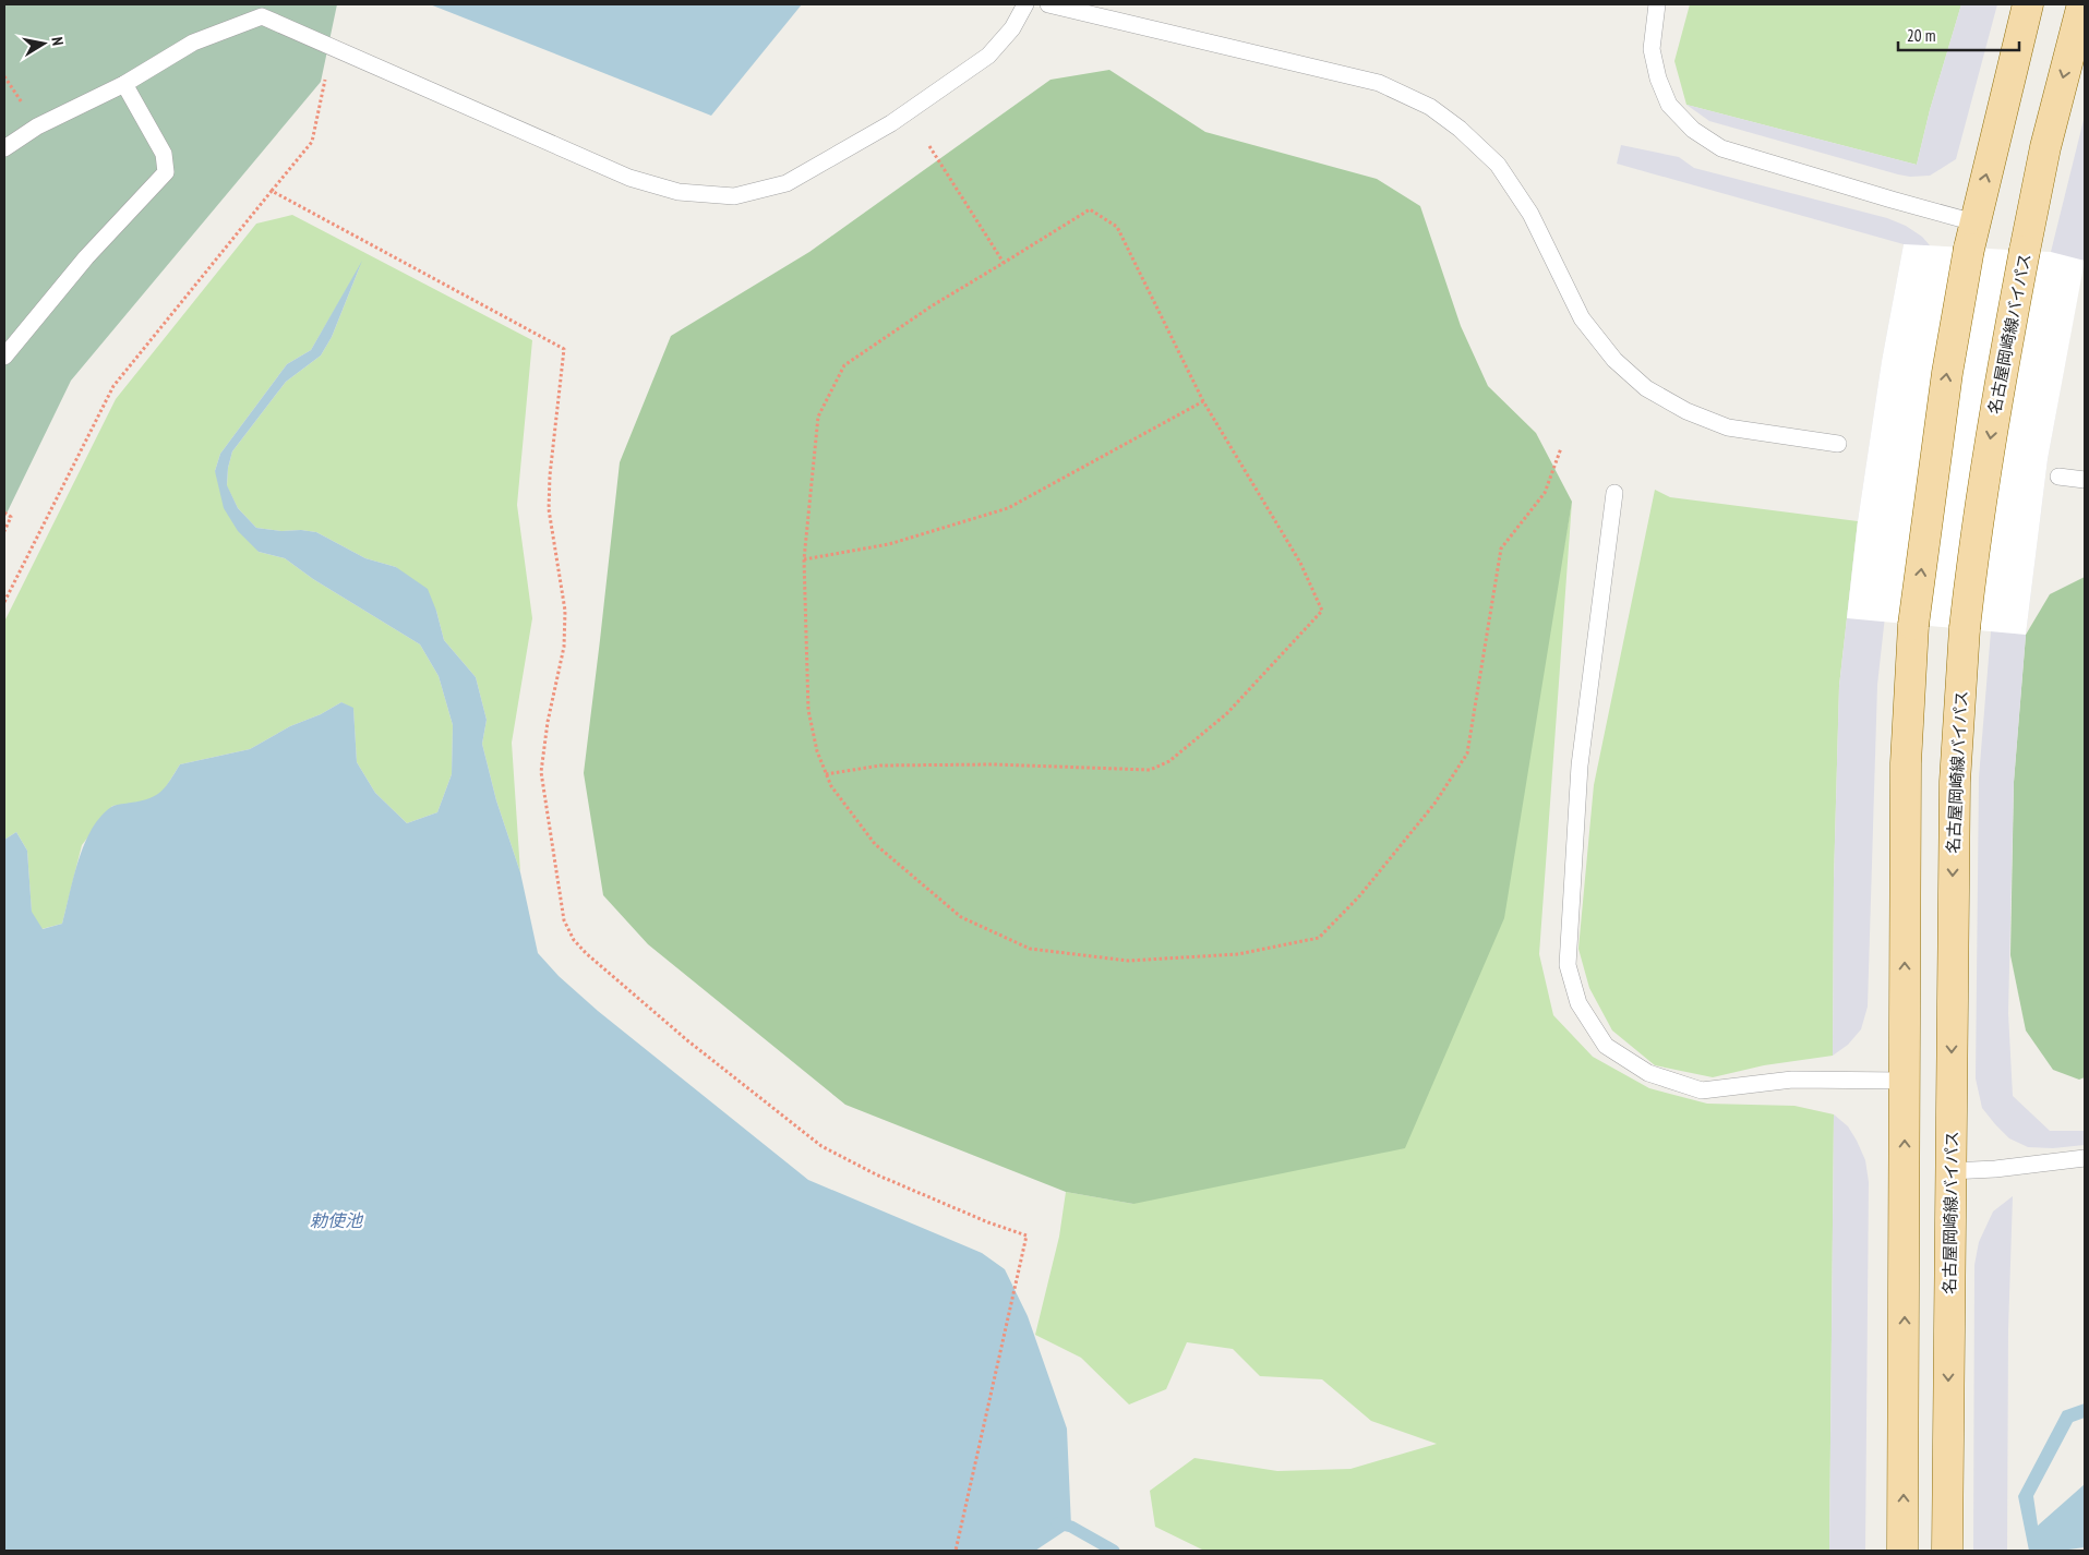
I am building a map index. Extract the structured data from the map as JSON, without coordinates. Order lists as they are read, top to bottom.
{
  "streets": {
    "main road": ["名古屋岡崎線バイパス"]
  },
  "water": ["勅使池"],
  "scale_bar": "20 m",
  "north": "right"
}
